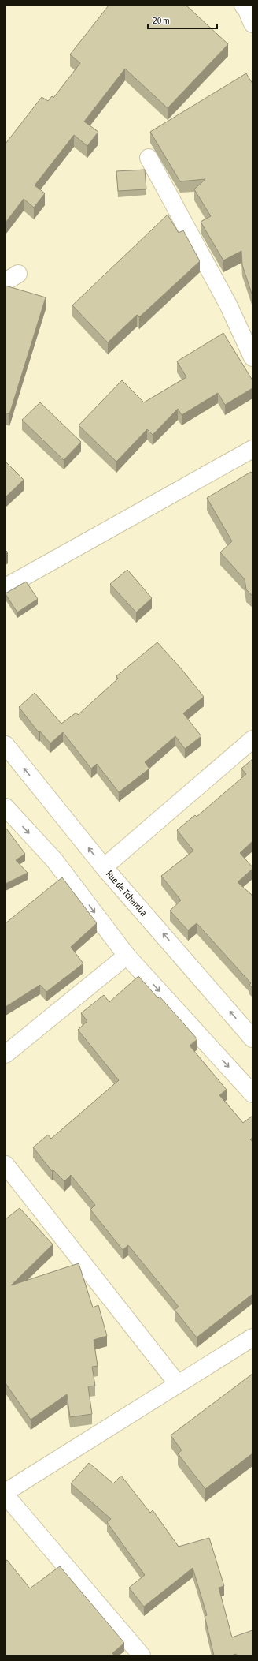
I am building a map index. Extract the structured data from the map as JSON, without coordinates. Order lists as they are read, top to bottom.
{
  "streets": {
    "street": ["Rue de Tchamba"]
  },
  "scale_bar": "20 m"
}
